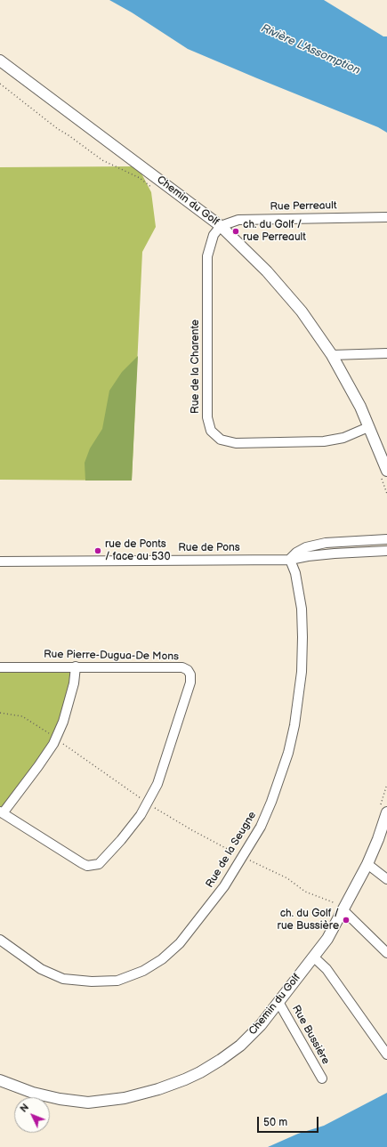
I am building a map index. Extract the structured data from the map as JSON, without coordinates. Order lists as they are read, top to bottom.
{
  "streets": {
    "street": [
      "Chemin du Golf",
      "Rue Perreault",
      "Rue de la Charente",
      "Rue de Pons",
      "Rue Pierre-Dugua-De Mons",
      "Rue de la Seugne",
      "Rue Bussière"
    ]
  },
  "crossings": [
    ["Chemin du Golf", "Rue Perreault"],
    ["Chemin du Golf", "Rue de la Charente"],
    ["Chemin du Golf", "Rue Bussière"],
    ["Rue Perreault", "Rue de la Charente"],
    ["Rue de Pons", "Rue de la Seugne"]
  ],
  "water": ["Rivière L'Assomption"],
  "places": ["ch. du Golf / rue Perreault", "rue de Ponts / face au 530", "ch. du Golf / rue Bussière"],
  "scale_bar": "50 m",
  "north": "top left"
}
